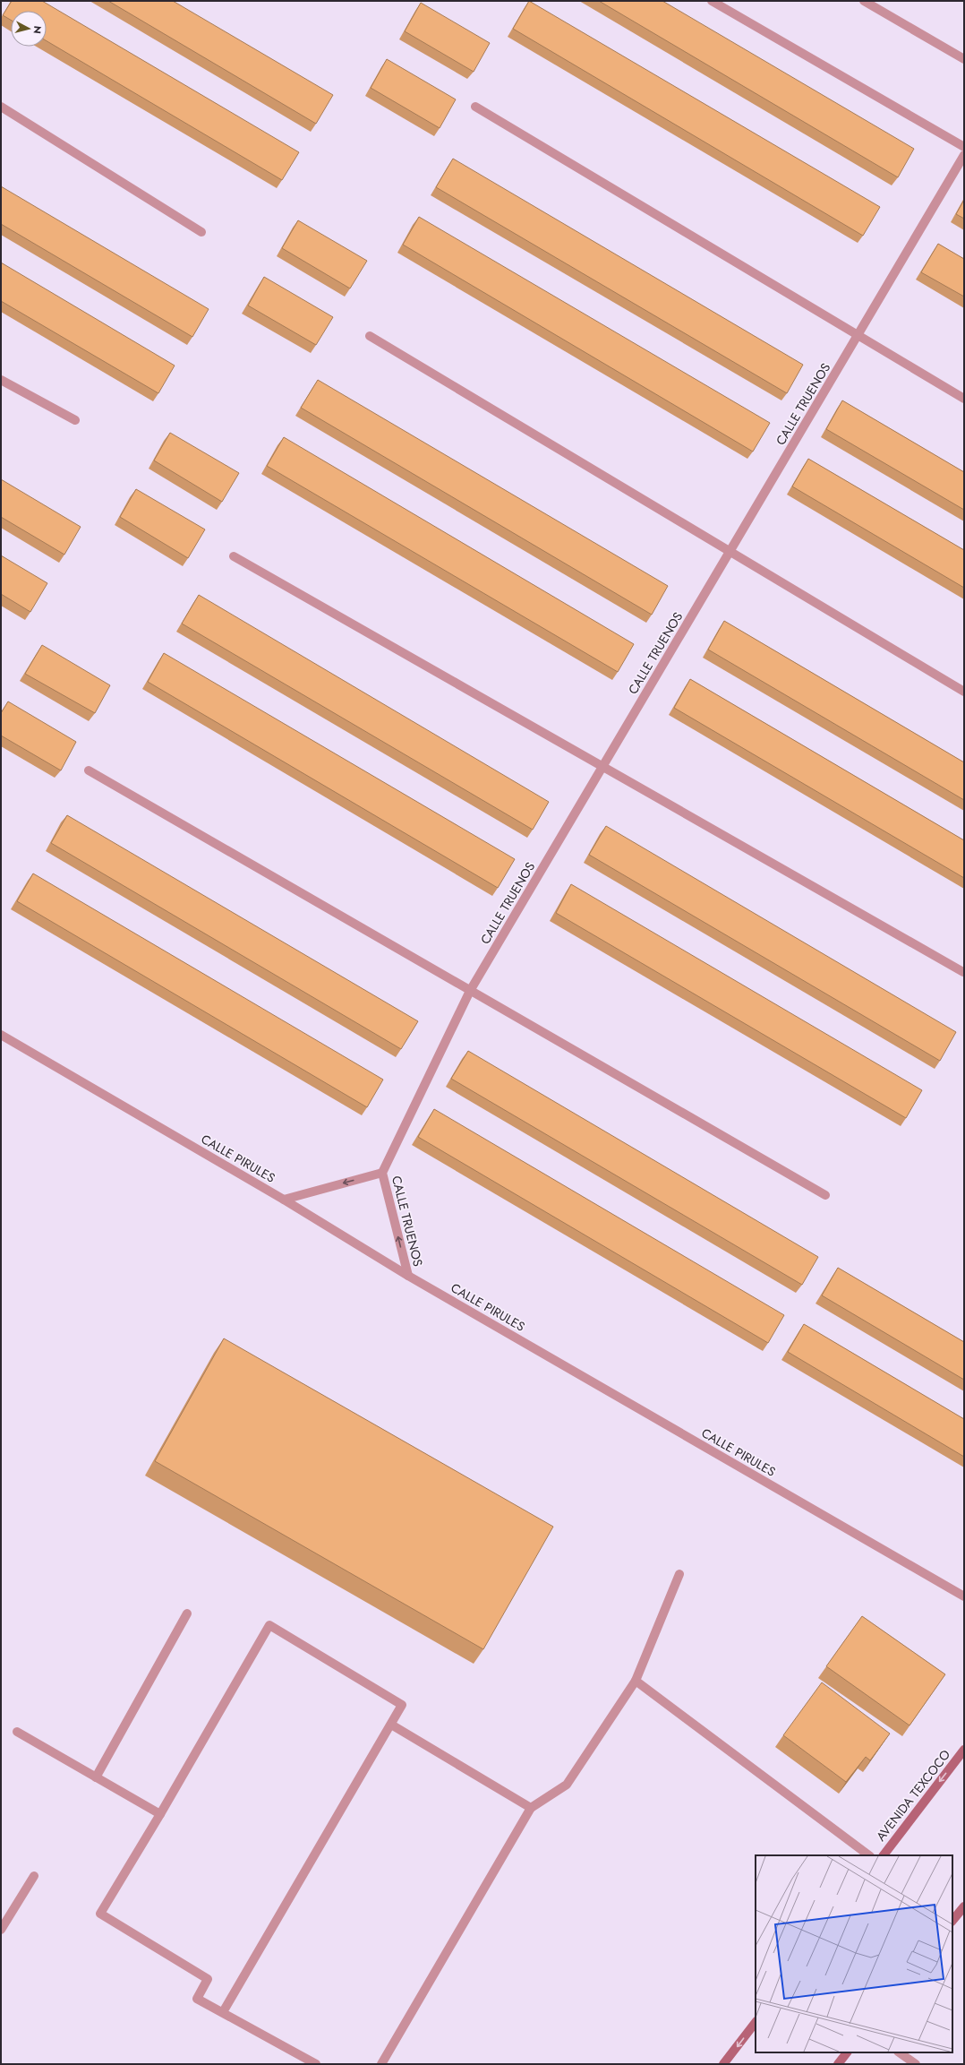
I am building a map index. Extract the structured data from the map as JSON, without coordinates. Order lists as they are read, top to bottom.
{
  "streets": {
    "main road": ["AVENIDA TEXCOCO"],
    "street": ["CALLE TRUENOS", "CALLE PIRULES"]
  },
  "crossings": [
    ["CALLE TRUENOS", "CALLE PIRULES"]
  ],
  "one_way": ["AVENIDA TEXCOCO"],
  "north": "right"
}
